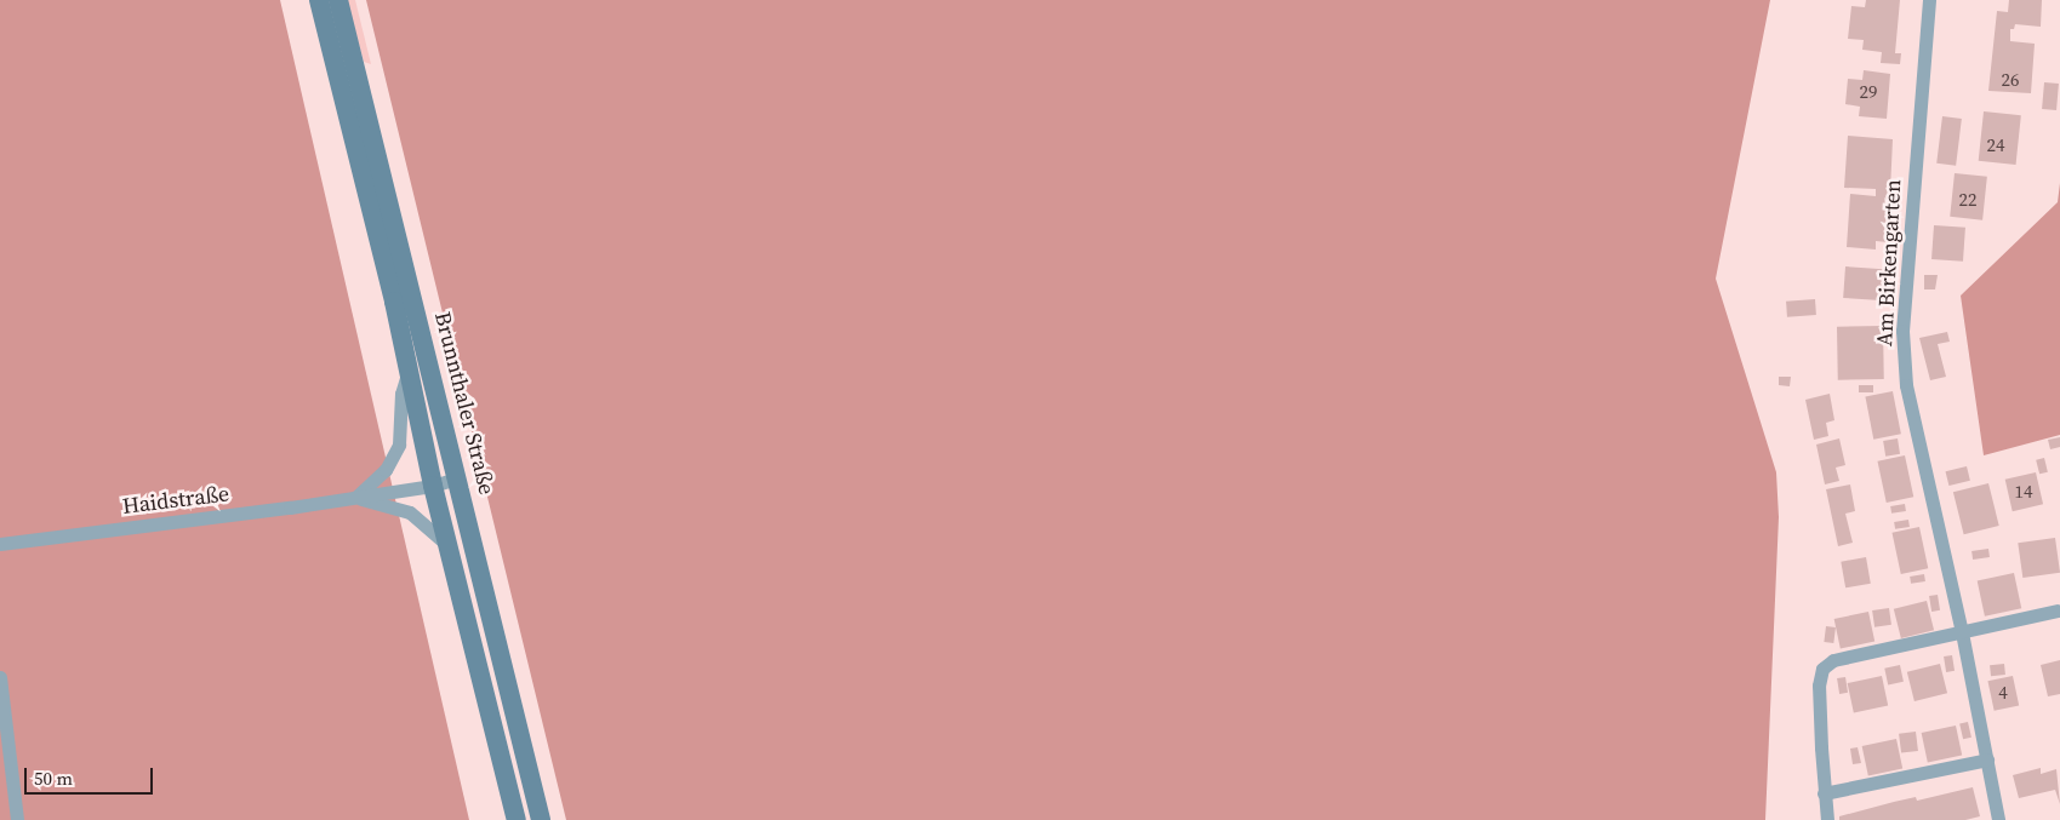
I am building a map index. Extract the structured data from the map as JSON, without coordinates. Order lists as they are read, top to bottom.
{
  "streets": {
    "main road": ["Brunnthaler Straße"],
    "street": ["Am Birkengarten", "Haidstraße"]
  },
  "crossings": [
    ["Brunnthaler Straße", "Haidstraße"]
  ],
  "house_numbers": [
    "26",
    "29",
    "24",
    "22",
    "14",
    "4"
  ],
  "scale_bar": "50 m"
}
